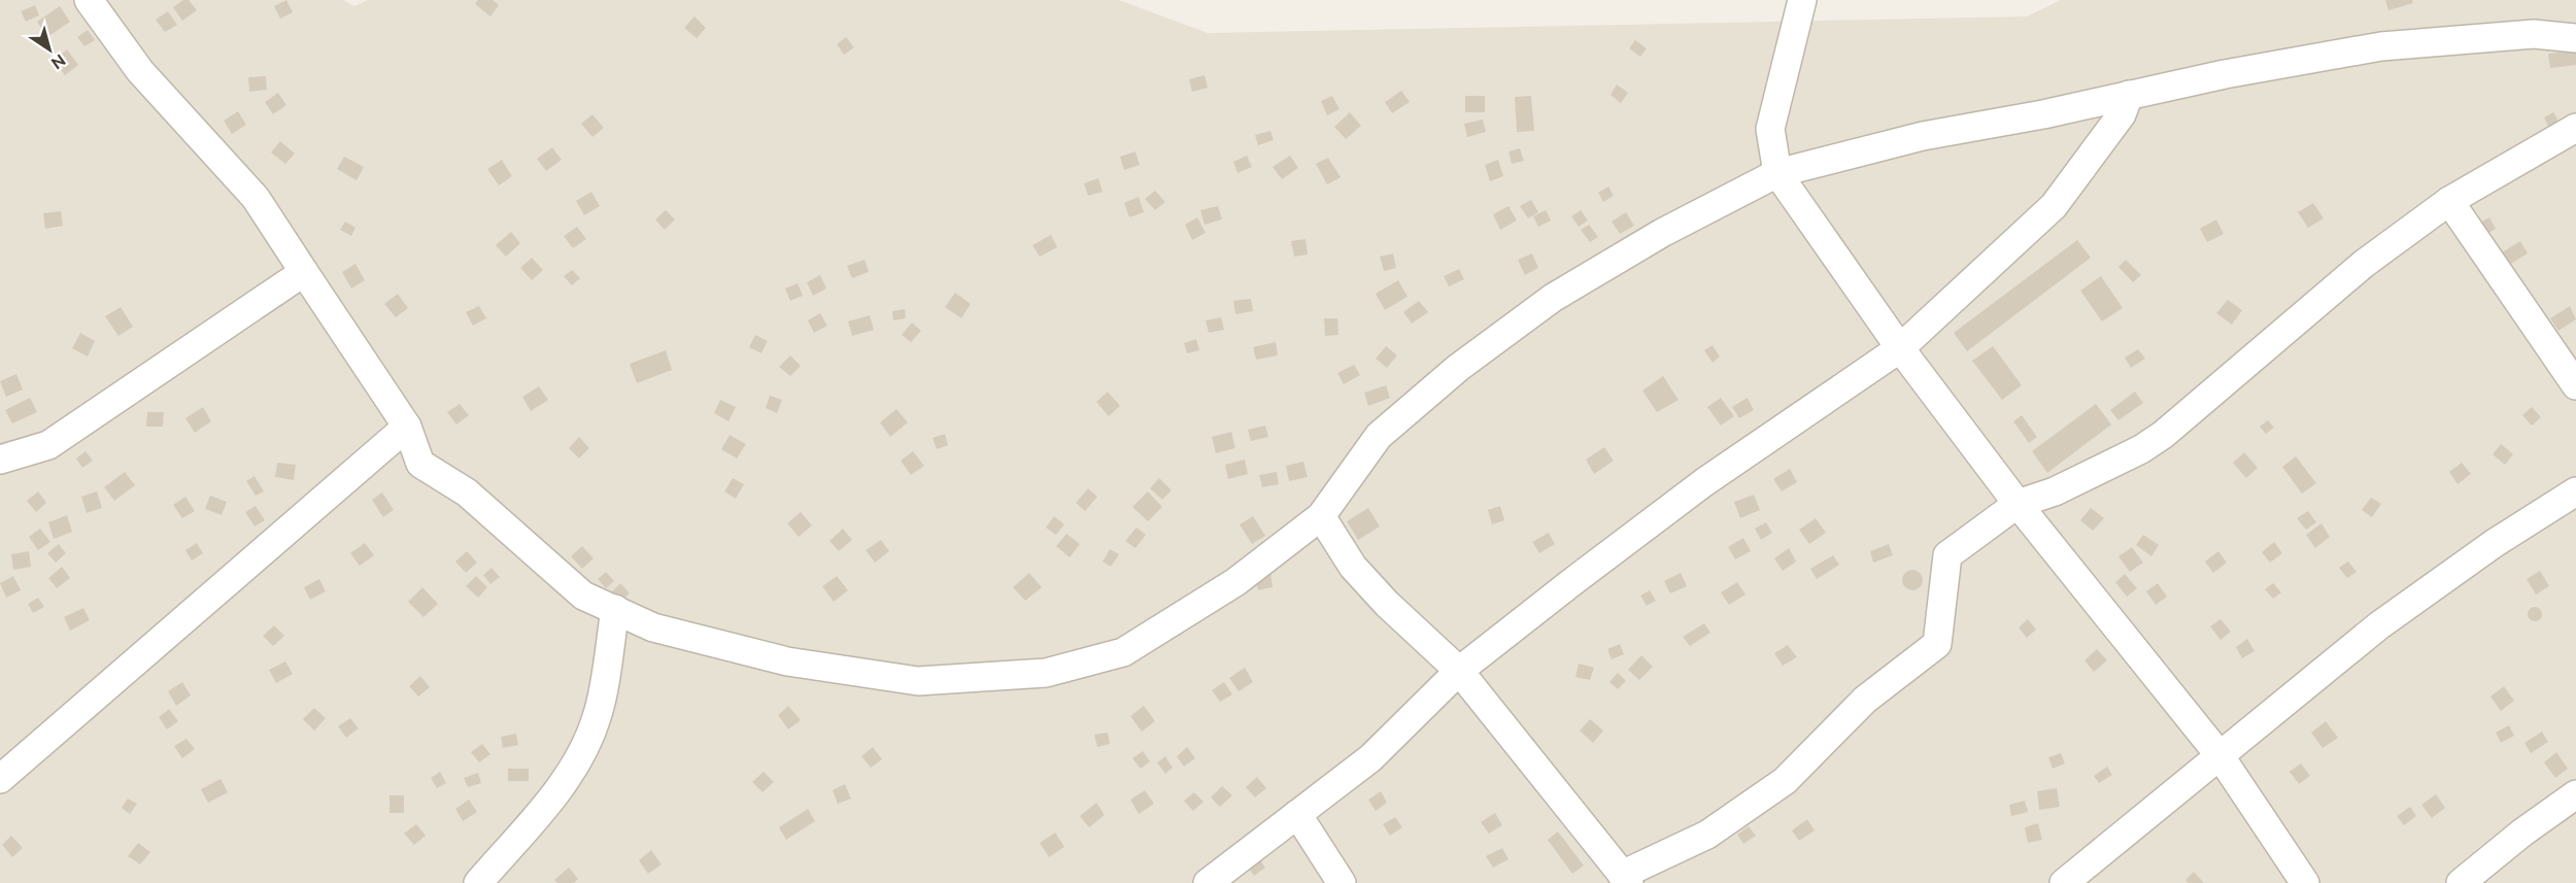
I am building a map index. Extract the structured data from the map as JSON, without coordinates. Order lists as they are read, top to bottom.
{
  "north": "bottom right"
}
